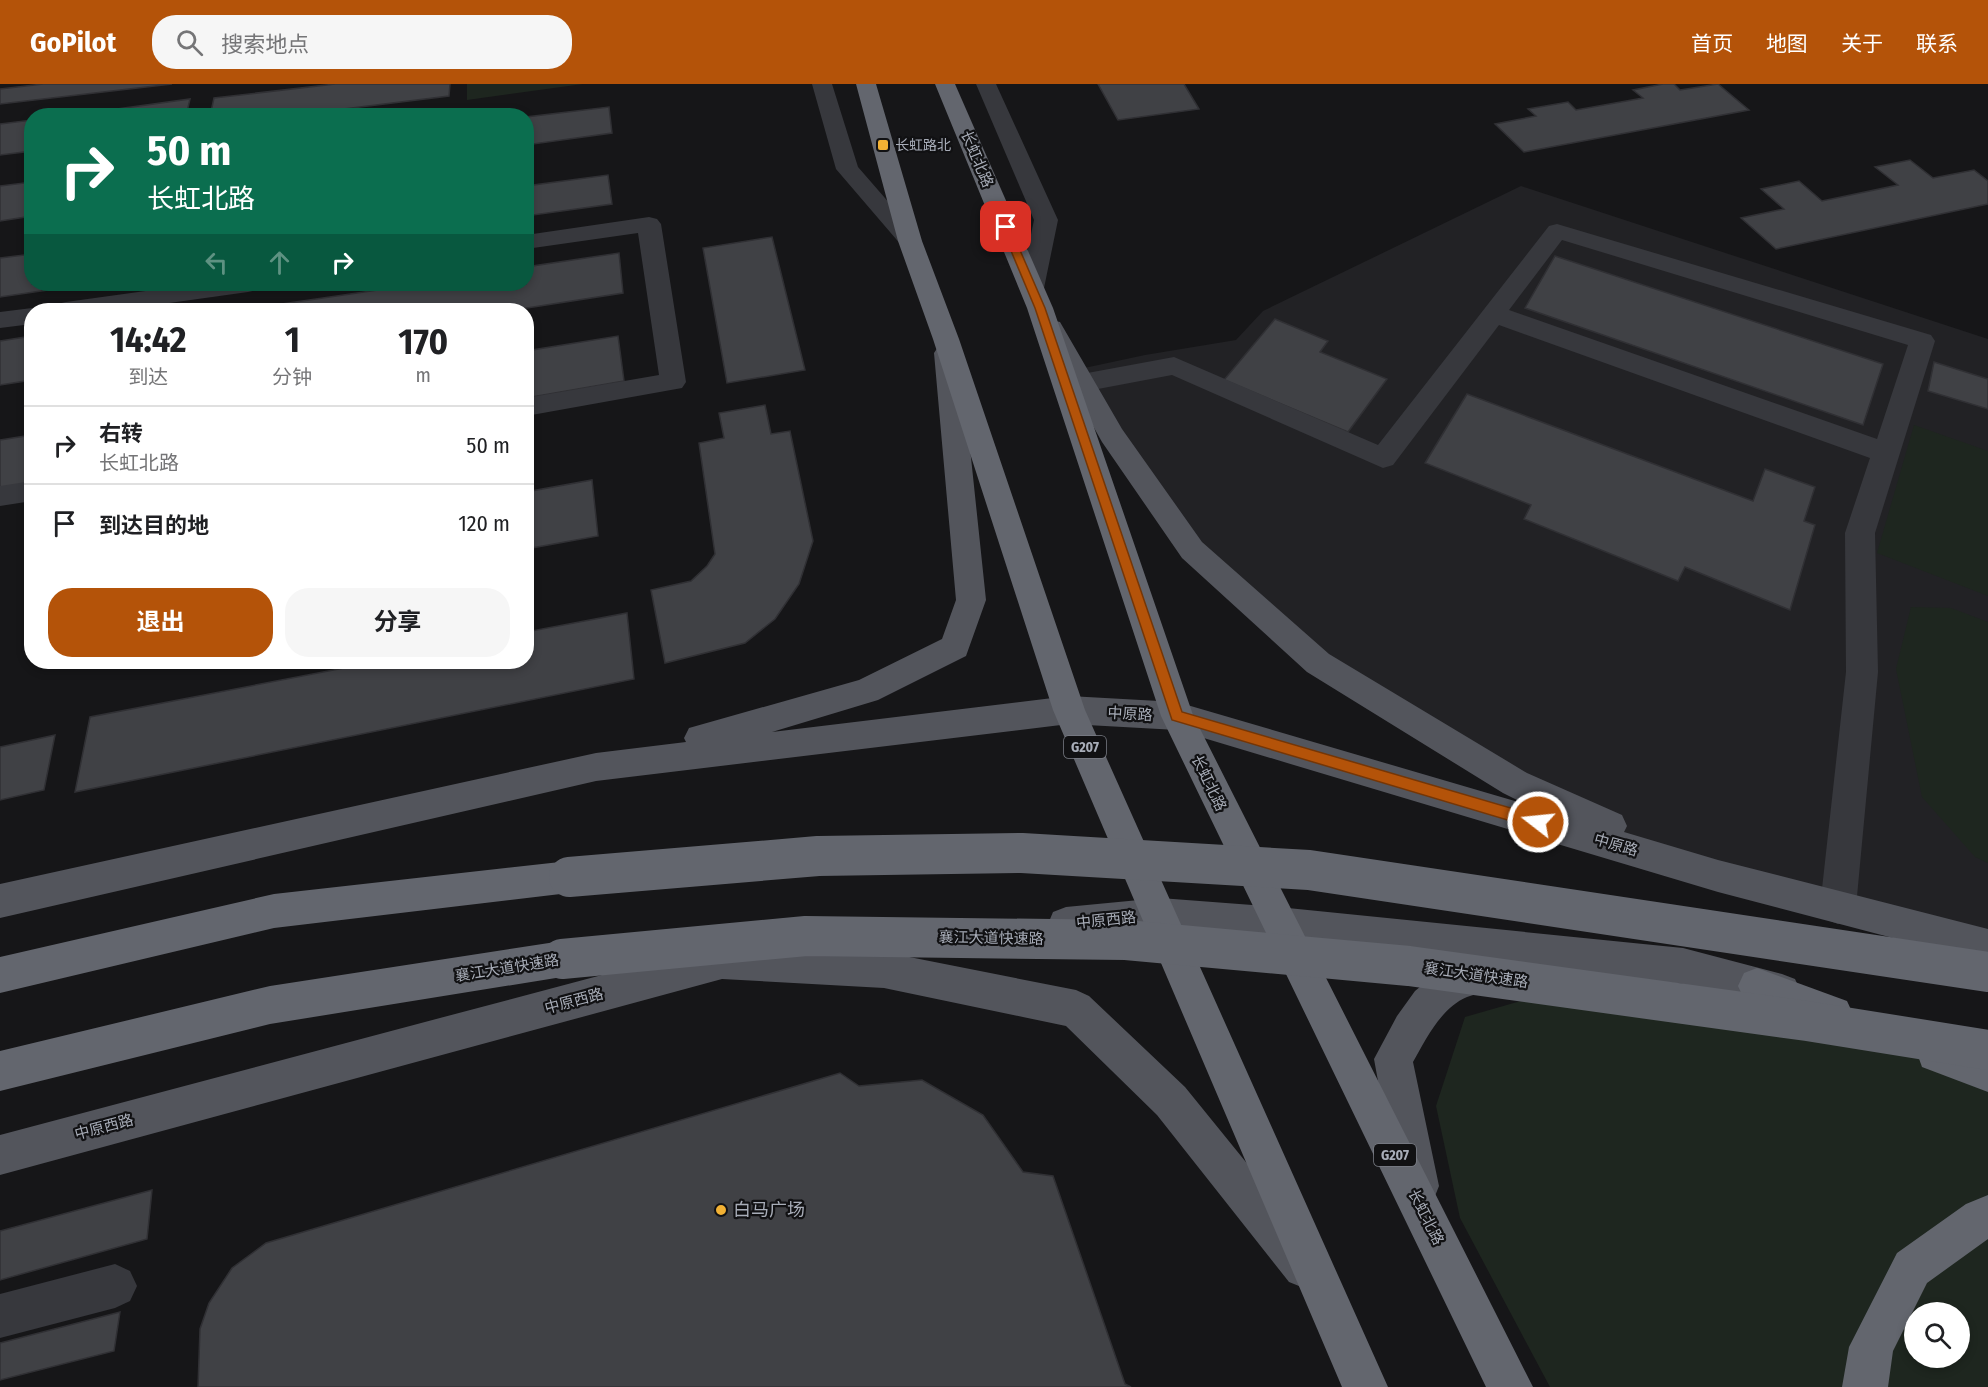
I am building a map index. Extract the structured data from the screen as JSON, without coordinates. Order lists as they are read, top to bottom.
{
  "streets": {
    "highway": ["长虹北路", "G207", "襄江大道快速路"],
    "main road": ["中原路", "中原西路"]
  },
  "crossings": [
    ["长虹北路", "中原路"],
    ["中原路", "G207"],
    ["G207", "中原西路"]
  ],
  "places": {
    "transit": ["长虹路北"],
    "other": ["白马广场"]
  },
  "page": {
    "header": "GoPilot",
    "search": "搜索地点",
    "nav": [
      "首页",
      "地图",
      "关于",
      "联系"
    ],
    "turn": ["50 m", "长虹北路"],
    "eta": [
      "14:42",
      "到达",
      "1",
      "分钟",
      "170",
      "m"
    ],
    "list": [
      {
        "name": "右转",
        "note": "长虹北路",
        "value": "50 m"
      },
      {
        "name": "到达目的地",
        "value": "120 m"
      }
    ],
    "buttons": ["退出", "分享"]
  }
}
